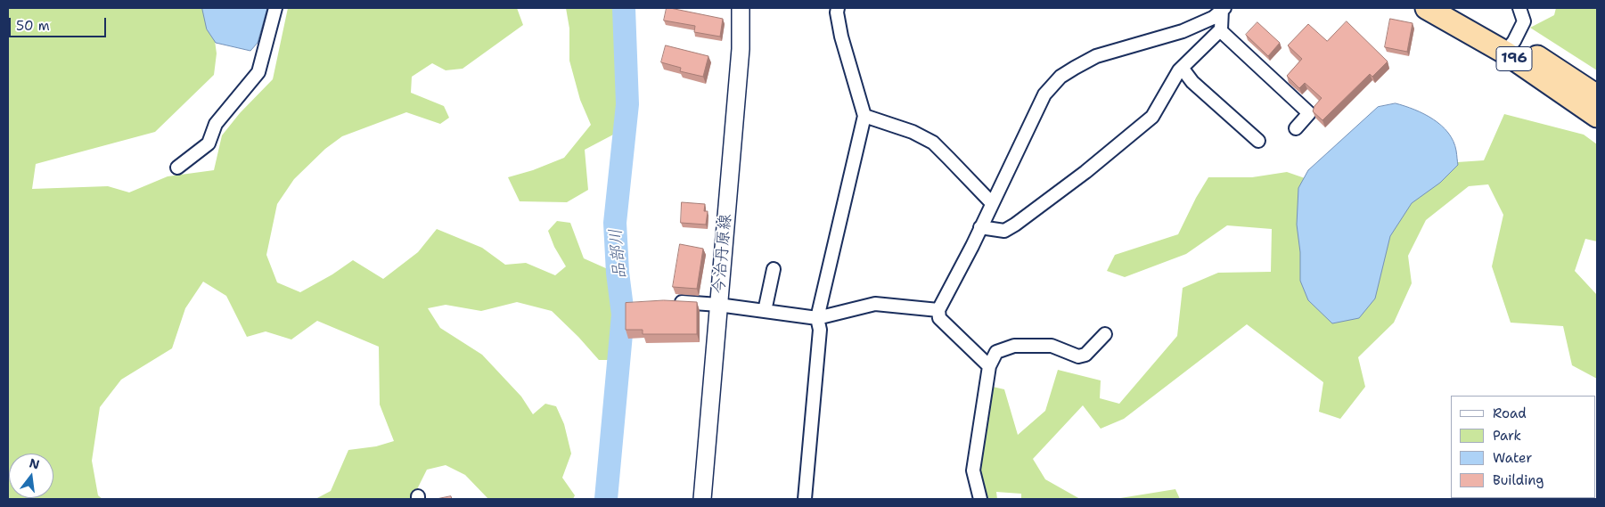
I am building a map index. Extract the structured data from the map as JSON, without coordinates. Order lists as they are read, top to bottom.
{
  "streets": {
    "highway": ["196"],
    "main road": ["今治丹原線"]
  },
  "water": ["品部川"],
  "legend": [
    "Road",
    "Park",
    "Water",
    "Building"
  ],
  "scale_bar": "50 m",
  "north": "top"
}
